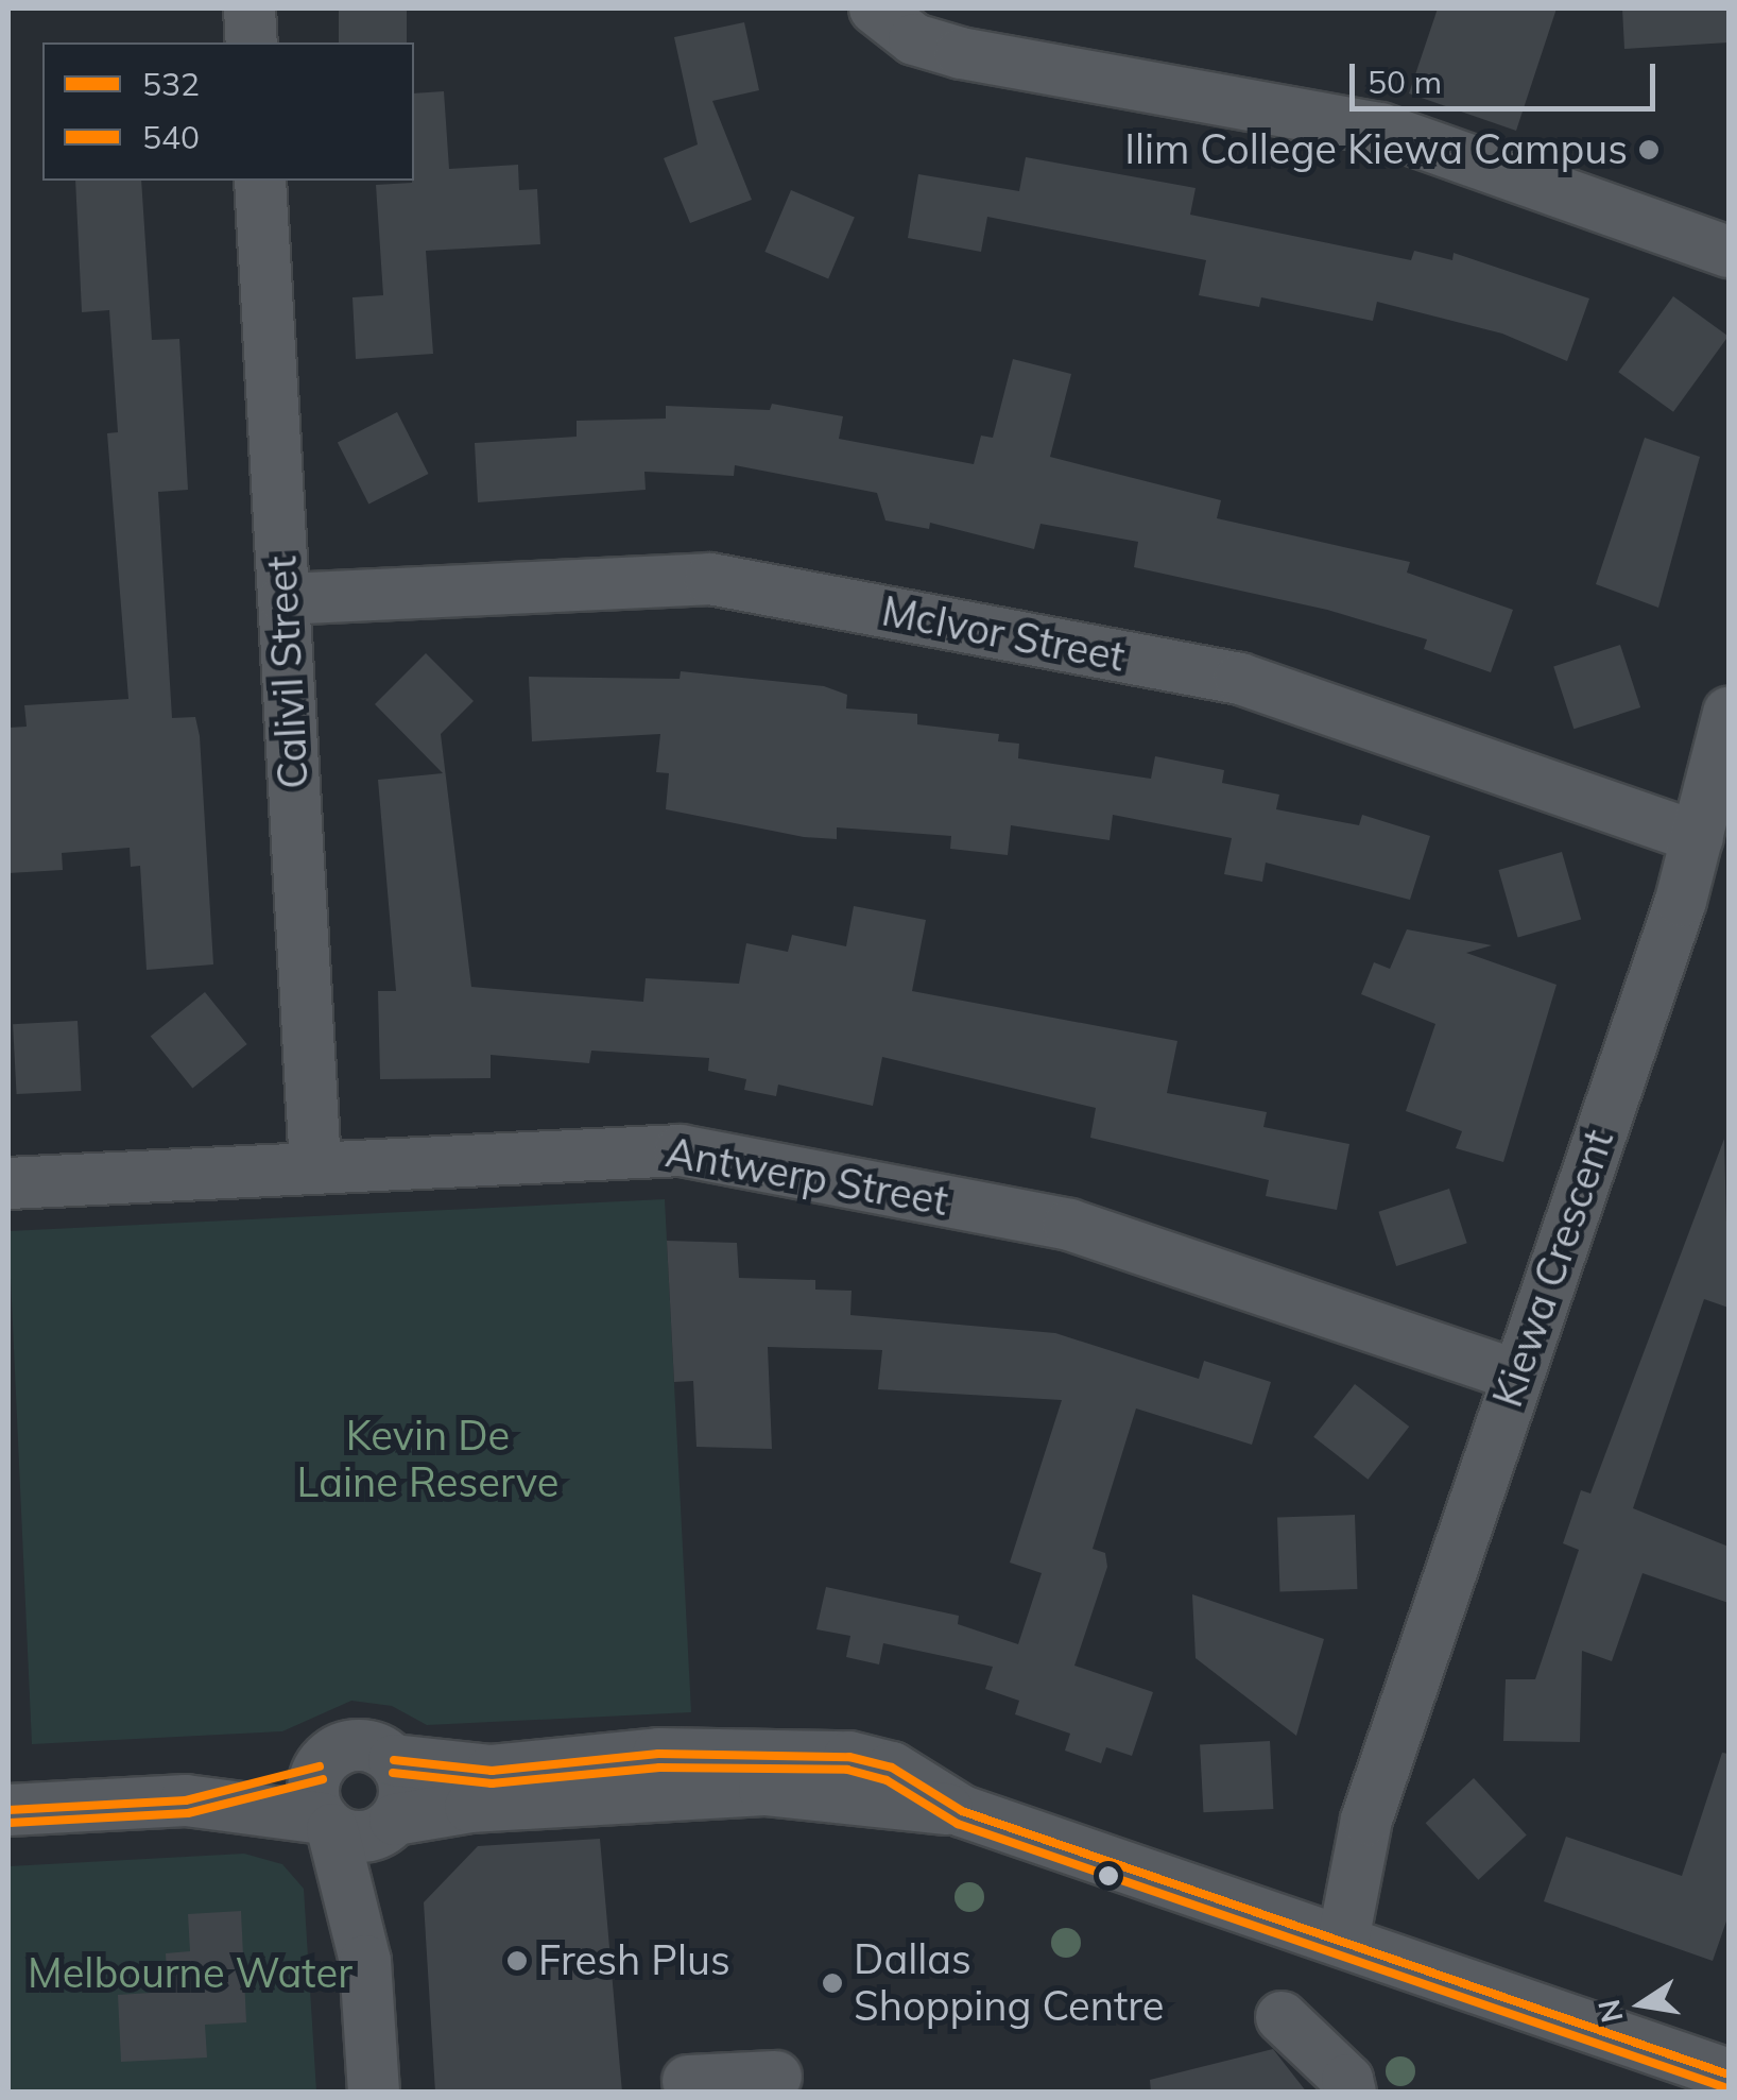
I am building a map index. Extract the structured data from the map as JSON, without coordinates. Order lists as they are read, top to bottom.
{
  "streets": {
    "street": [
      "McIvor Street",
      "Calivil Street",
      "Antwerp Street",
      "Kiewa Crescent"
    ]
  },
  "crossings": [
    ["McIvor Street", "Calivil Street"],
    ["McIvor Street", "Kiewa Crescent"],
    ["Calivil Street", "Antwerp Street"],
    ["Antwerp Street", "Kiewa Crescent"]
  ],
  "parks": ["Kevin De Laine Reserve", "Melbourne Water"],
  "places": ["Ilim College Kiewa Campus", "Fresh Plus", "Dallas Shopping Centre"],
  "lines": ["transit line 532", "transit line 540"],
  "legend": ["532", "540"],
  "scale_bar": "50 m",
  "north": "left"
}
